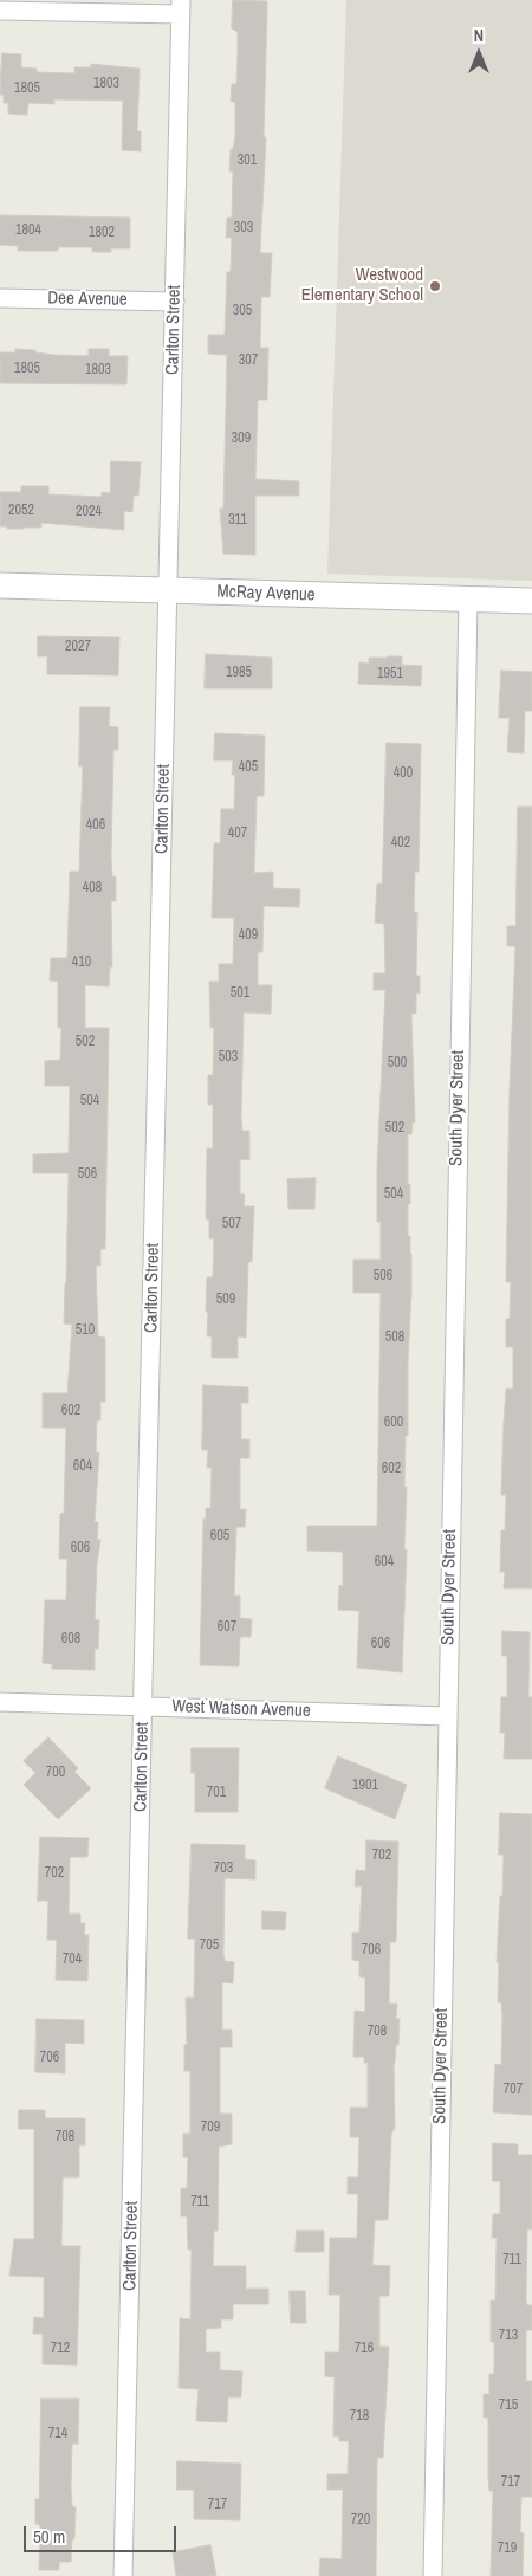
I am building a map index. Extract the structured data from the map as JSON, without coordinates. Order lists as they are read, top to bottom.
{
  "streets": {
    "street": [
      "Dee Avenue",
      "Carlton Street",
      "McRay Avenue",
      "South Dyer Street",
      "West Watson Avenue"
    ]
  },
  "crossings": [
    ["Dee Avenue", "Carlton Street"],
    ["Carlton Street", "McRay Avenue"],
    ["Carlton Street", "West Watson Avenue"],
    ["McRay Avenue", "South Dyer Street"],
    ["South Dyer Street", "West Watson Avenue"]
  ],
  "places": ["Westwood Elementary School"],
  "house_numbers": [
    "1803",
    "1805",
    "301",
    "303",
    "1804",
    "1802",
    "305",
    "307",
    "1805",
    "1803",
    "309",
    "2052",
    "2024",
    "311",
    "2027",
    "1985",
    "1951",
    "405",
    "400",
    "406",
    "407",
    "402",
    "408",
    "409",
    "410",
    "501",
    "502",
    "503",
    "500",
    "504",
    "502",
    "506",
    "504",
    "507",
    "506",
    "509",
    "510",
    "508",
    "602",
    "600",
    "604",
    "602",
    "605",
    "606",
    "604",
    "607",
    "608",
    "606",
    "700",
    "1901",
    "701",
    "702",
    "703",
    "702",
    "705",
    "706",
    "704",
    "708",
    "706",
    "707",
    "709",
    "708",
    "711",
    "711",
    "713",
    "712",
    "716",
    "715",
    "718",
    "714",
    "717",
    "717",
    "720",
    "719"
  ],
  "scale_bar": "50 m",
  "north": "top"
}
